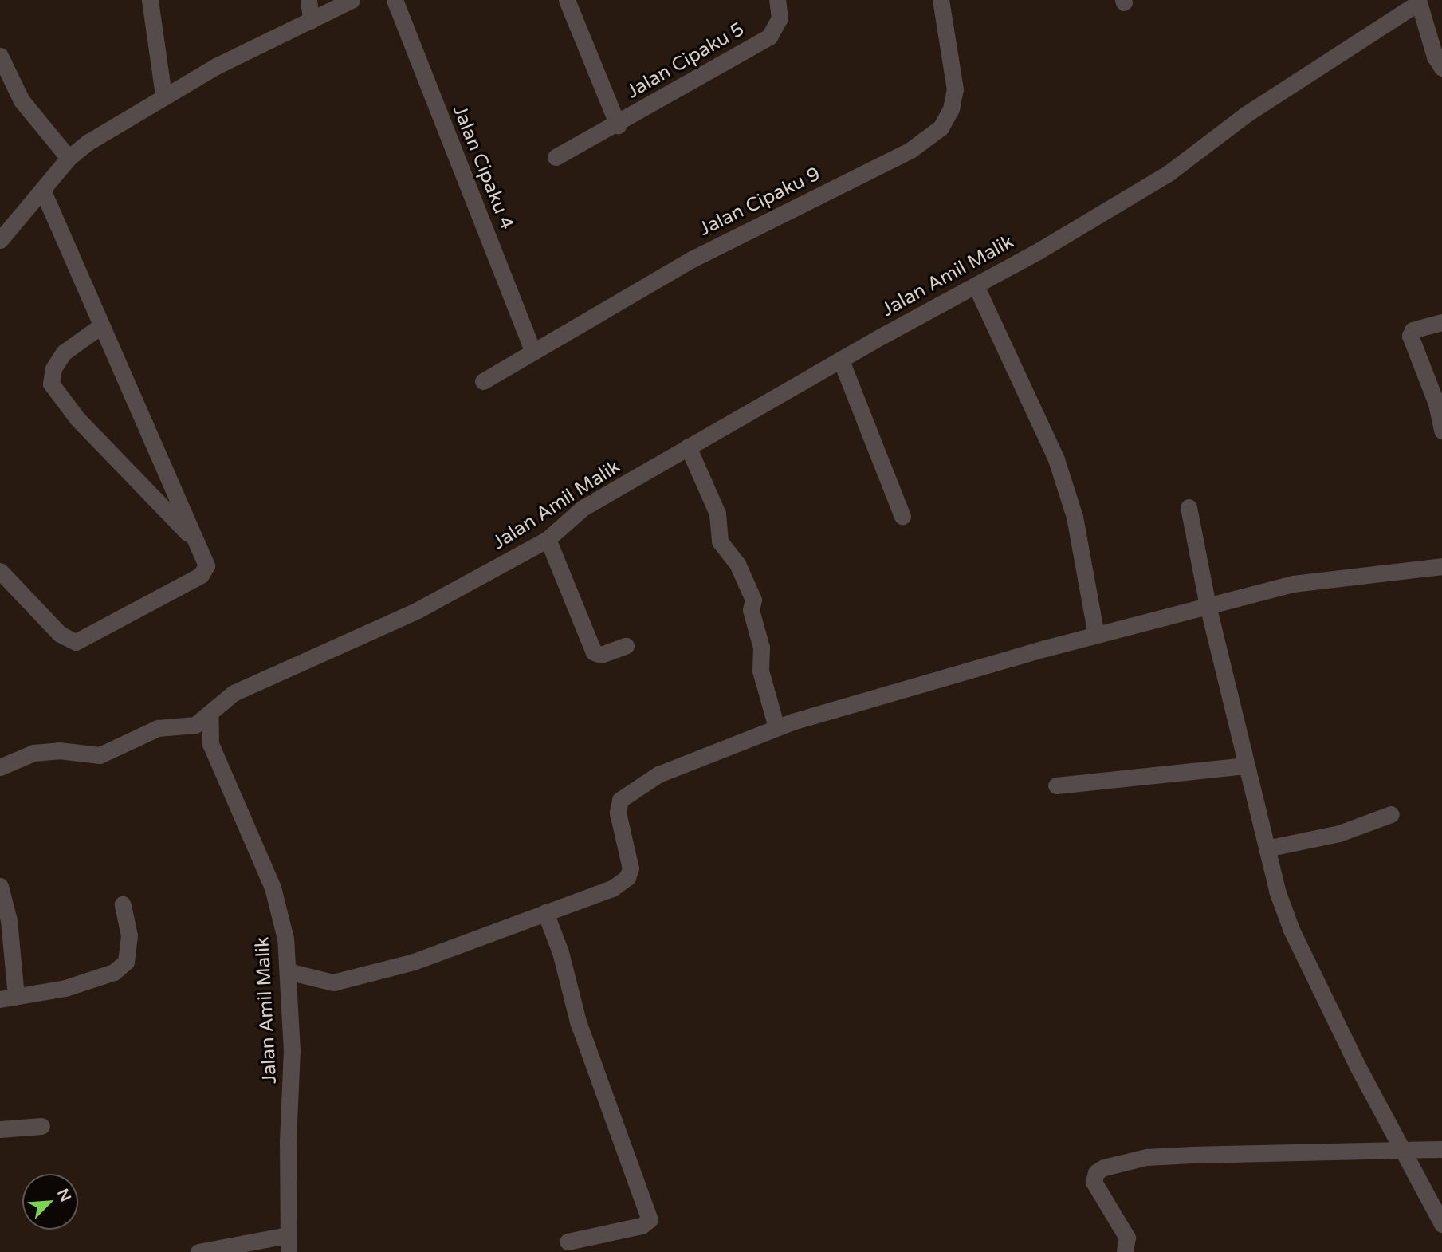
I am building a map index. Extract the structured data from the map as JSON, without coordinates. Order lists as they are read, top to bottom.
{
  "streets": {
    "street": [
      "Jalan Cipaku 5",
      "Jalan Cipaku 4",
      "Jalan Cipaku 9",
      "Jalan Amil Malik"
    ]
  },
  "crossings": [
    ["Jalan Cipaku 4", "Jalan Cipaku 9"]
  ],
  "north": "top right"
}
